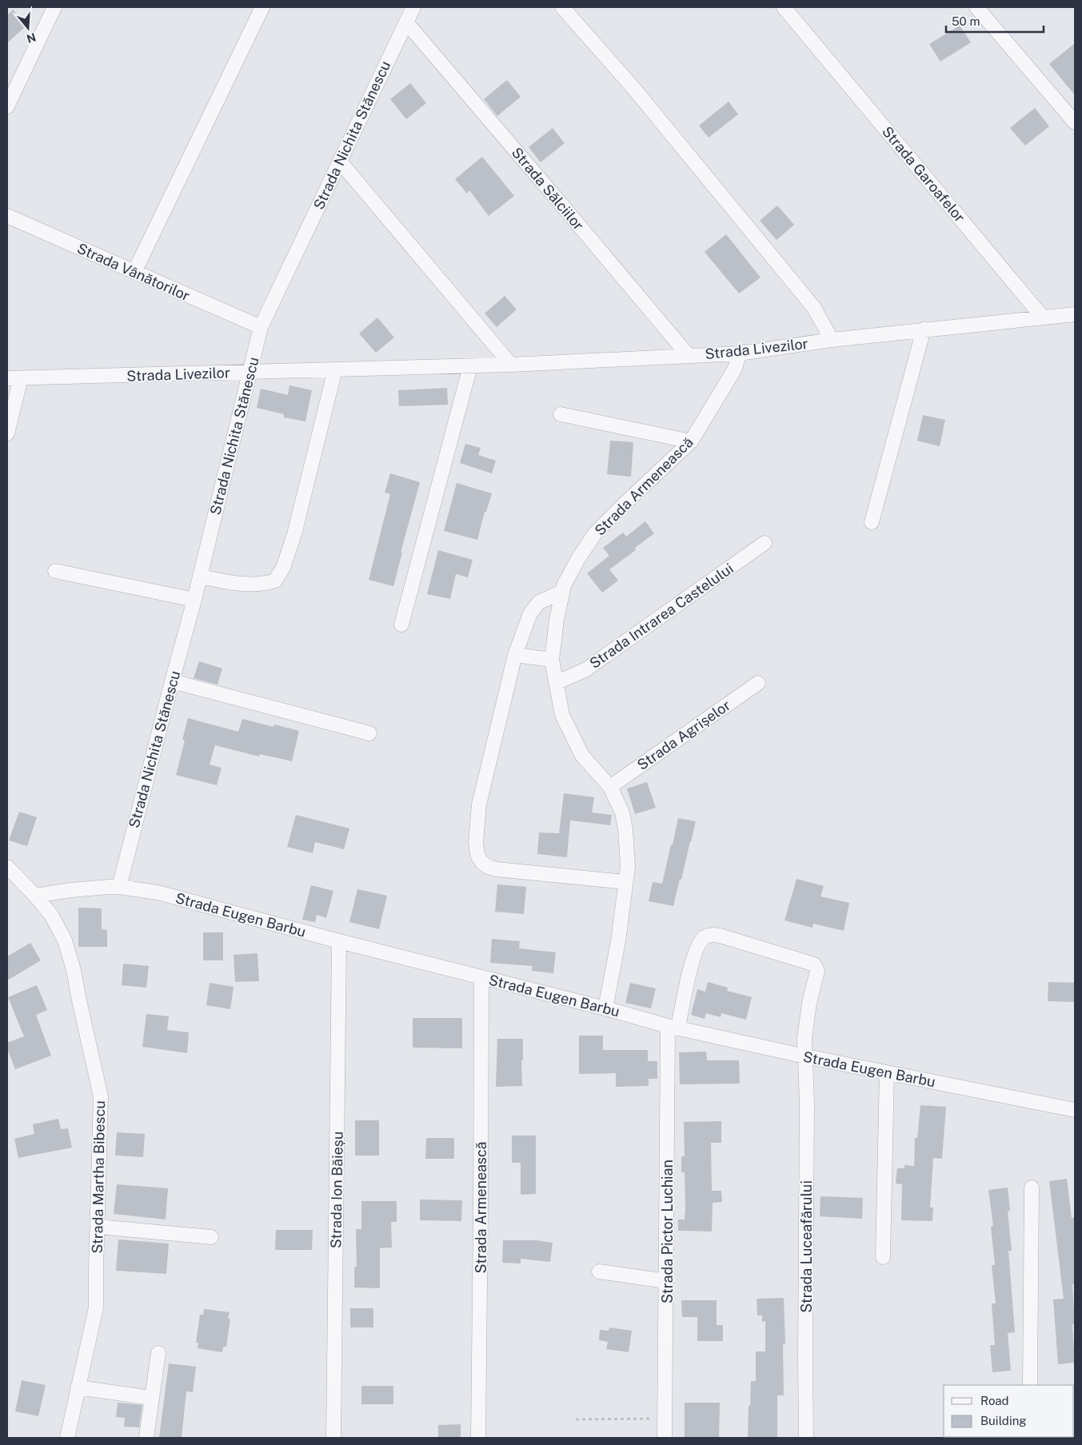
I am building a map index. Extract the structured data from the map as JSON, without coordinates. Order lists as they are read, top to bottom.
{
  "streets": {
    "street": [
      "Strada Nichita Stănescu",
      "Strada Garoafelor",
      "Strada Sălciilor",
      "Strada Vânătorilor",
      "Strada Livezilor",
      "Strada Armenească",
      "Strada Intrarea Castelului",
      "Strada Agrișelor",
      "Strada Eugen Barbu",
      "Strada Martha Bibescu",
      "Strada Ion Băieșu",
      "Strada Pictor Luchian",
      "Strada Luceafărului"
    ]
  },
  "crossings": [
    ["Strada Nichita Stănescu", "Strada Sălciilor"],
    ["Strada Nichita Stănescu", "Strada Vânătorilor"],
    ["Strada Nichita Stănescu", "Strada Livezilor"],
    ["Strada Nichita Stănescu", "Strada Eugen Barbu"],
    ["Strada Garoafelor", "Strada Livezilor"],
    ["Strada Sălciilor", "Strada Livezilor"],
    ["Strada Livezilor", "Strada Armenească"],
    ["Strada Armenească", "Strada Intrarea Castelului"],
    ["Strada Armenească", "Strada Agrișelor"],
    ["Strada Armenească", "Strada Eugen Barbu"],
    ["Strada Eugen Barbu", "Strada Martha Bibescu"],
    ["Strada Eugen Barbu", "Strada Ion Băieșu"],
    ["Strada Eugen Barbu", "Strada Pictor Luchian"],
    ["Strada Eugen Barbu", "Strada Luceafărului"],
    ["Strada Pictor Luchian", "Strada Luceafărului"]
  ],
  "legend": ["Road", "Building"],
  "scale_bar": "50 m",
  "north": "bottom"
}
